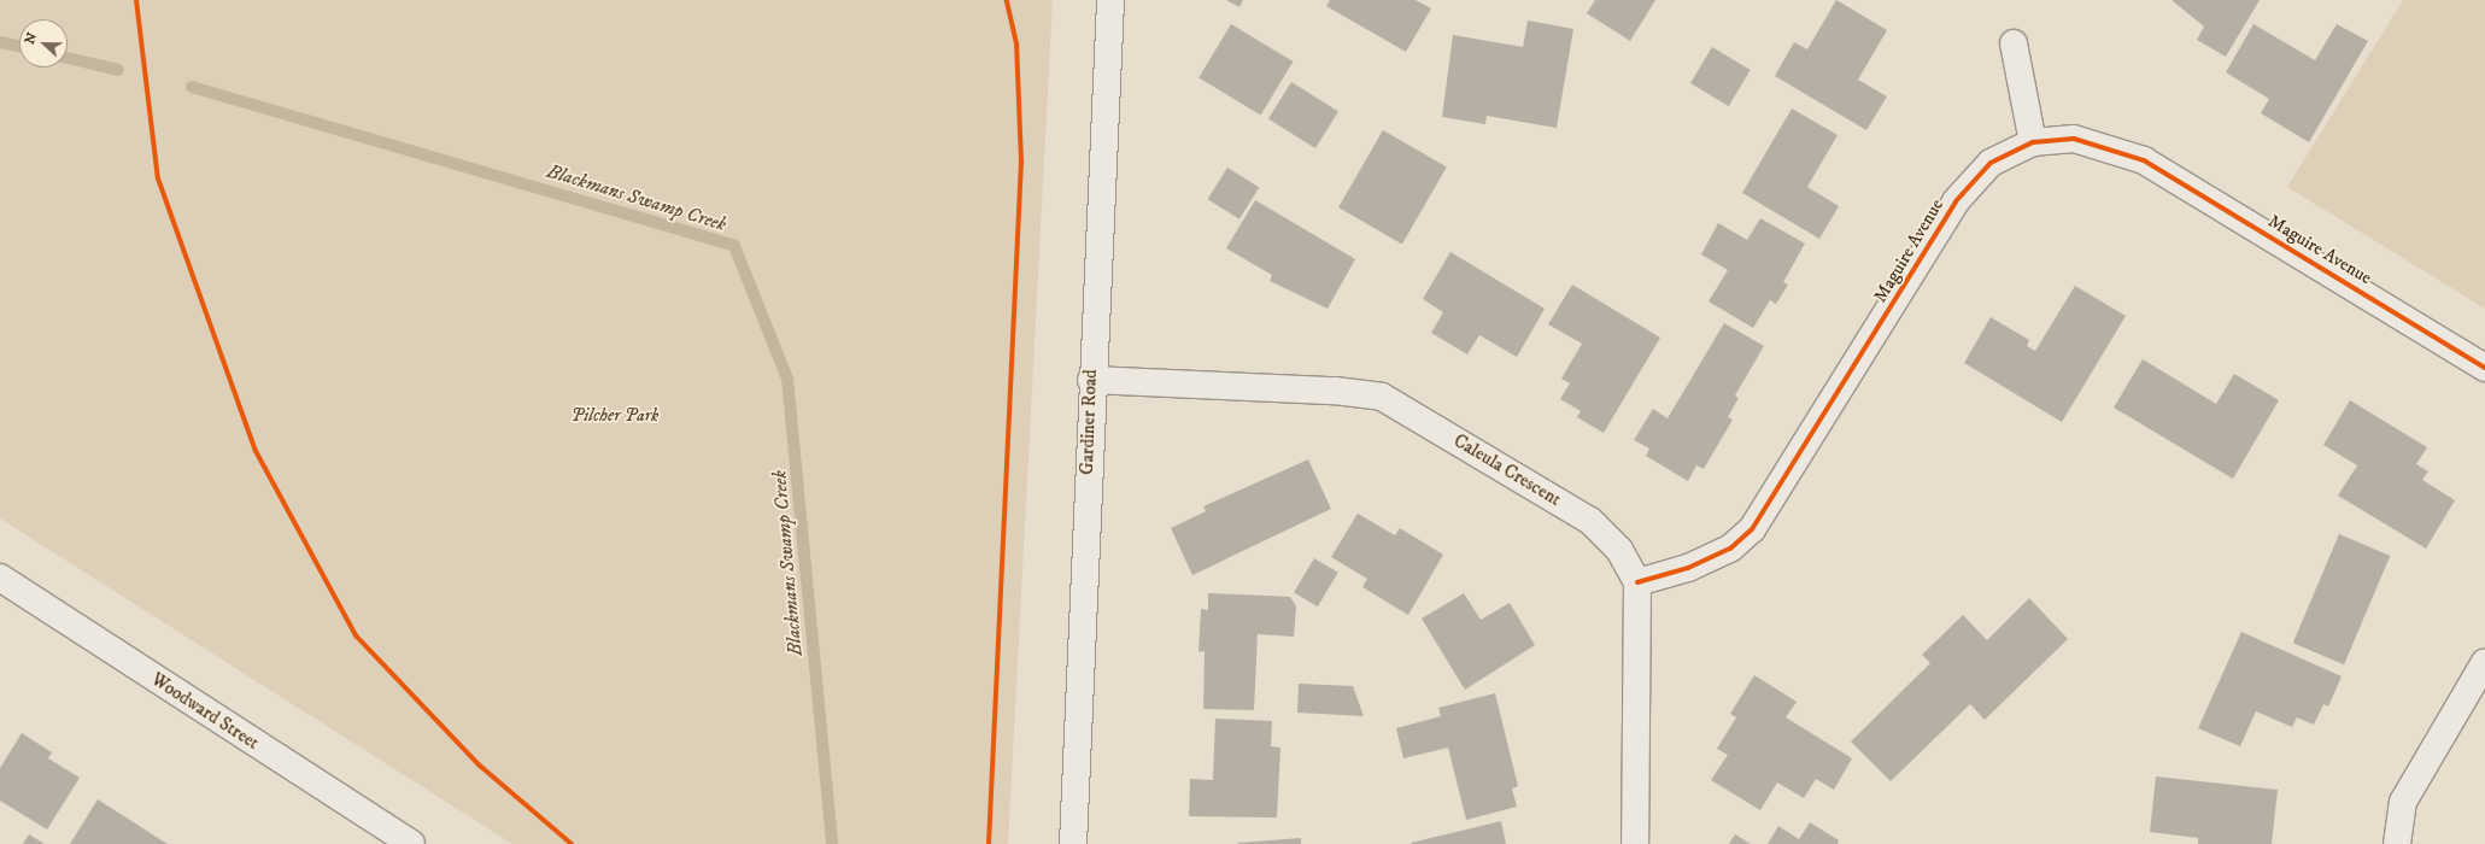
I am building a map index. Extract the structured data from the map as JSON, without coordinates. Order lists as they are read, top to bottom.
{
  "streets": {
    "street": [
      "Maguire Avenue",
      "Gardiner Road",
      "Caleula Crescent",
      "Woodward Street"
    ]
  },
  "crossings": [
    ["Maguire Avenue", "Caleula Crescent"],
    ["Gardiner Road", "Caleula Crescent"]
  ],
  "water": ["Blackmans Swamp Creek"],
  "parks": ["Pilcher Park"],
  "north": "left"
}
